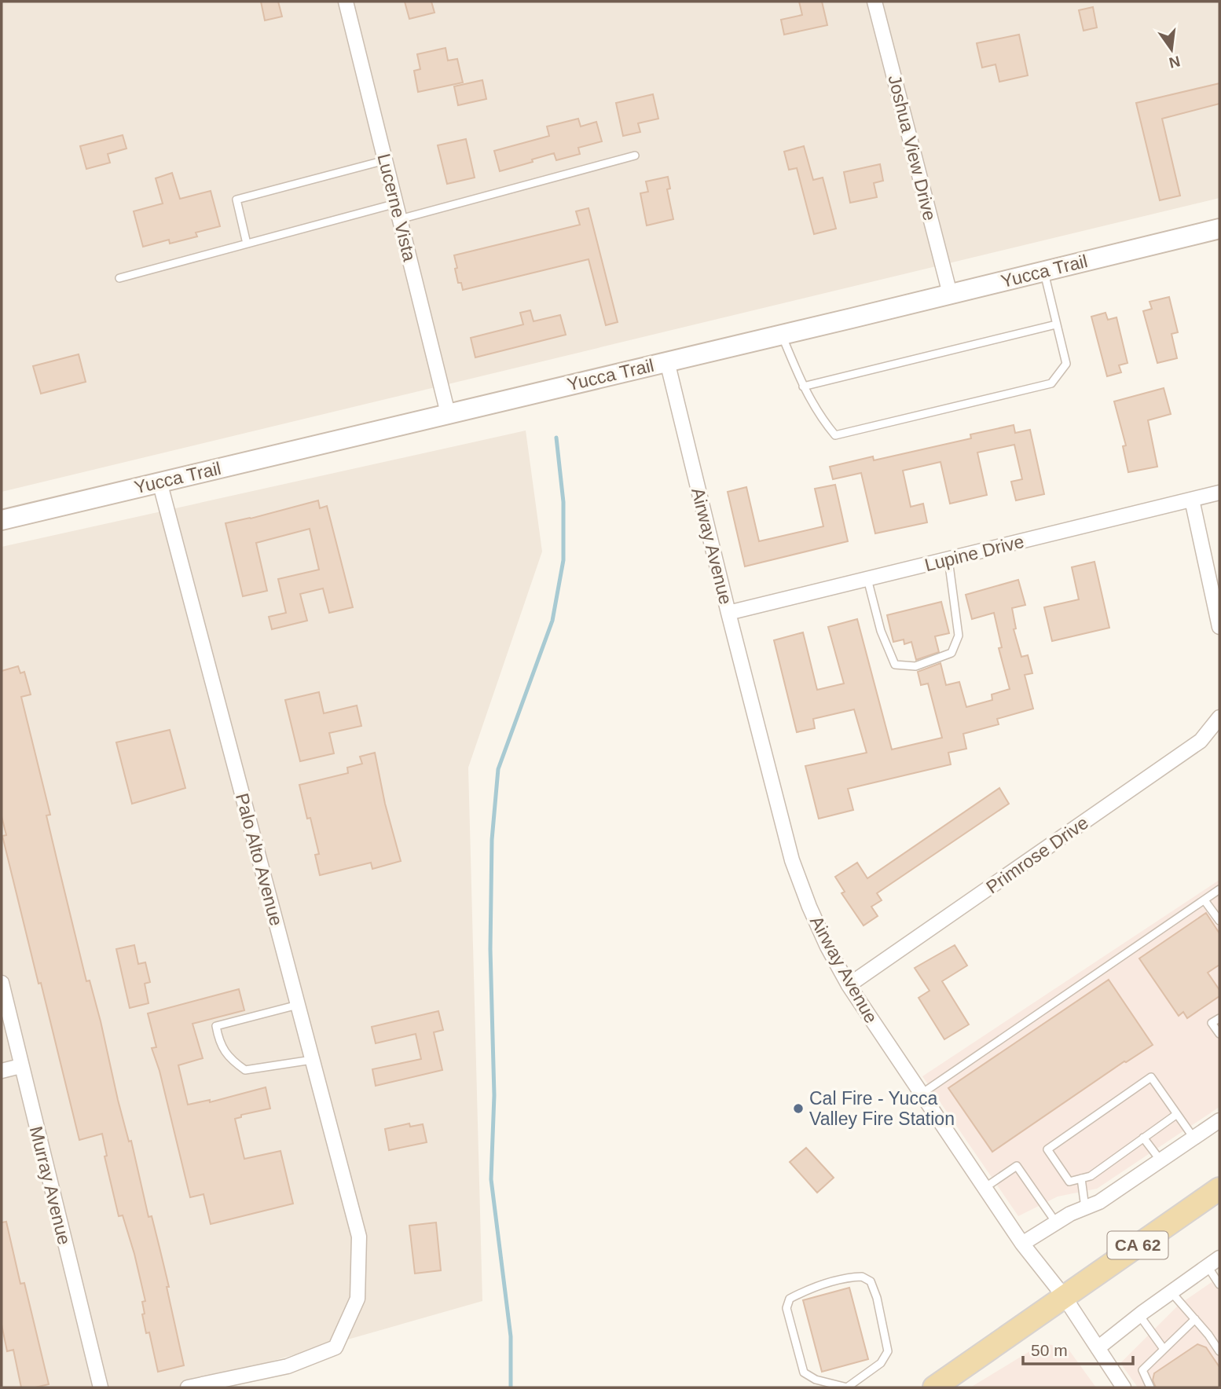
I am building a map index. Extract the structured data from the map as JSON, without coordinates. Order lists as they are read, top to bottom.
{
  "streets": {
    "main road": ["Yucca Trail", "CA 62"],
    "street": [
      "Joshua View Drive",
      "Lucerne Vista",
      "Airway Avenue",
      "Lupine Drive",
      "Primrose Drive",
      "Palo Alto Avenue",
      "Murray Avenue"
    ]
  },
  "crossings": [
    ["Joshua View Drive", "Yucca Trail"],
    ["Lucerne Vista", "Yucca Trail"],
    ["Yucca Trail", "Airway Avenue"],
    ["Yucca Trail", "Palo Alto Avenue"],
    ["Airway Avenue", "Lupine Drive"],
    ["Airway Avenue", "Primrose Drive"],
    ["Airway Avenue", "CA 62"]
  ],
  "places": ["Cal Fire - Yucca Valley Fire Station"],
  "scale_bar": "50 m",
  "north": "bottom"
}
